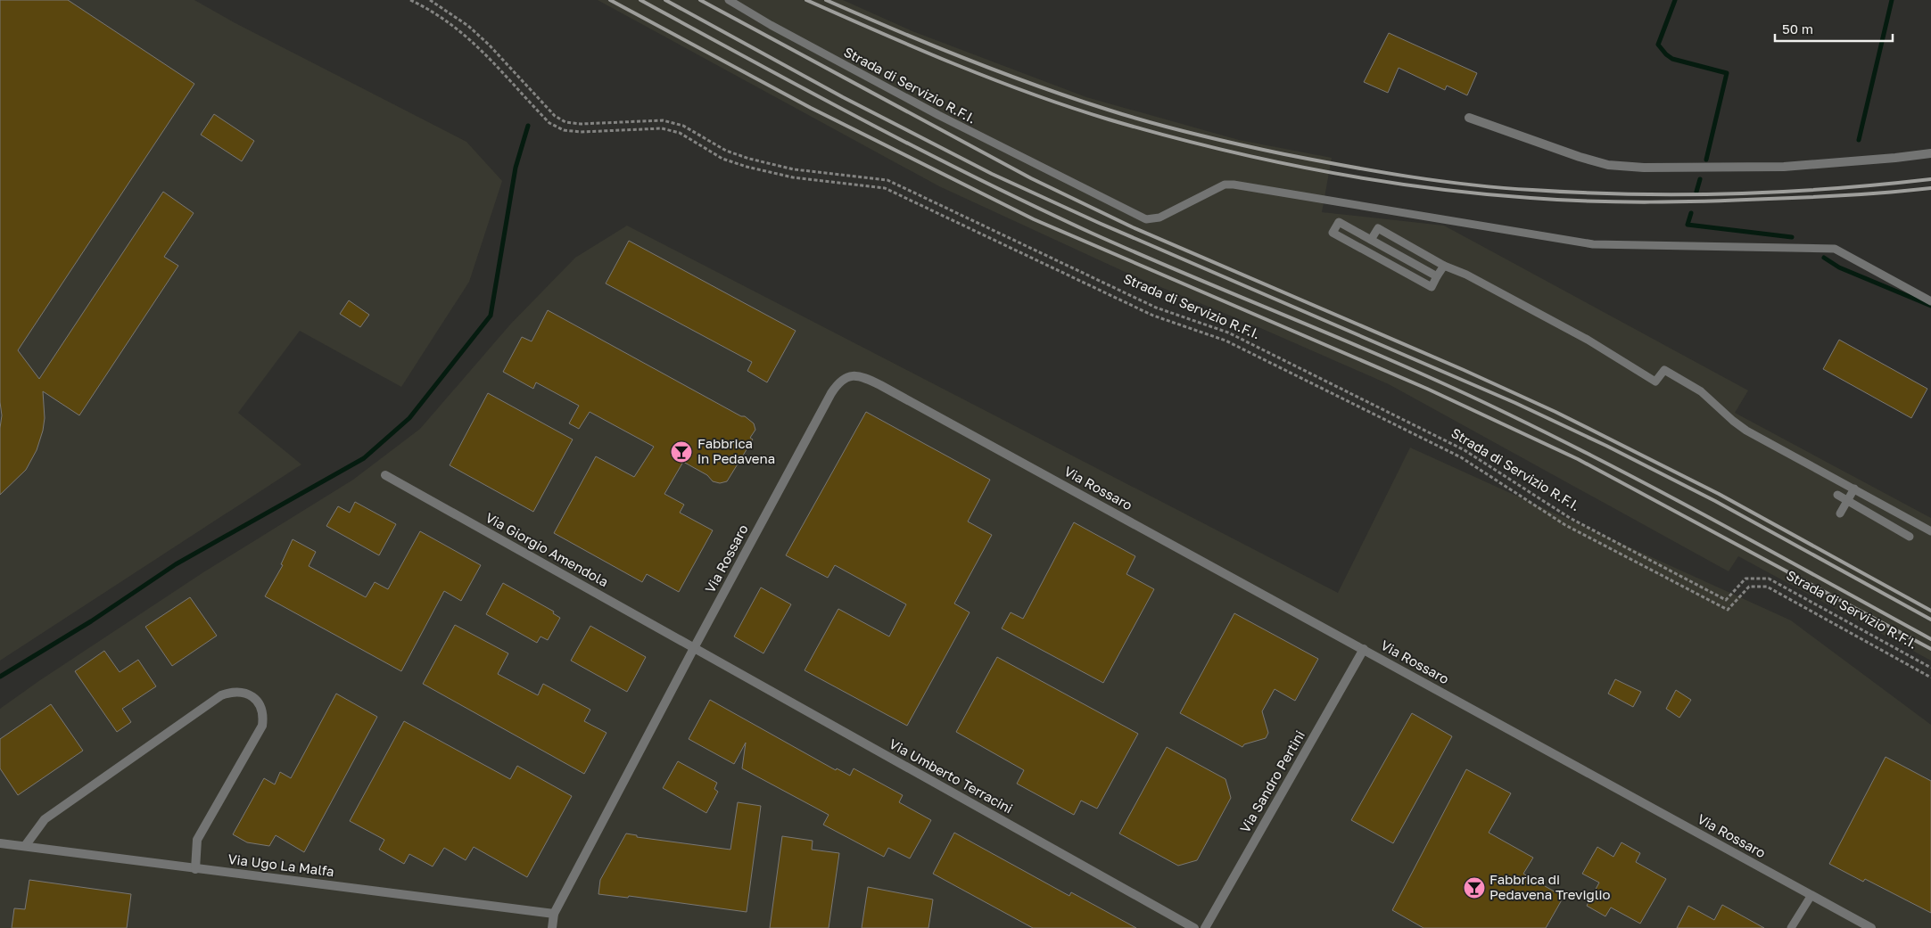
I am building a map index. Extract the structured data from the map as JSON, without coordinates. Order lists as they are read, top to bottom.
{
  "streets": {
    "street": [
      "Via Rossaro",
      "Via Giorgio Amendola",
      "Via Umberto Terracini",
      "Via Sandro Pertini",
      "Via Ugo La Malfa"
    ],
    "lane": ["Strada di Servizio R.F.I."]
  },
  "crossings": [
    ["Via Rossaro", "Via Giorgio Amendola"],
    ["Via Rossaro", "Via Umberto Terracini"],
    ["Via Rossaro", "Via Sandro Pertini"],
    ["Via Rossaro", "Via Ugo La Malfa"],
    ["Via Giorgio Amendola", "Via Umberto Terracini"]
  ],
  "places": {
    "bar": ["Fabbrica in Pedavena", "Fabbrica di Pedavena Treviglio"]
  },
  "scale_bar": "50 m"
}
